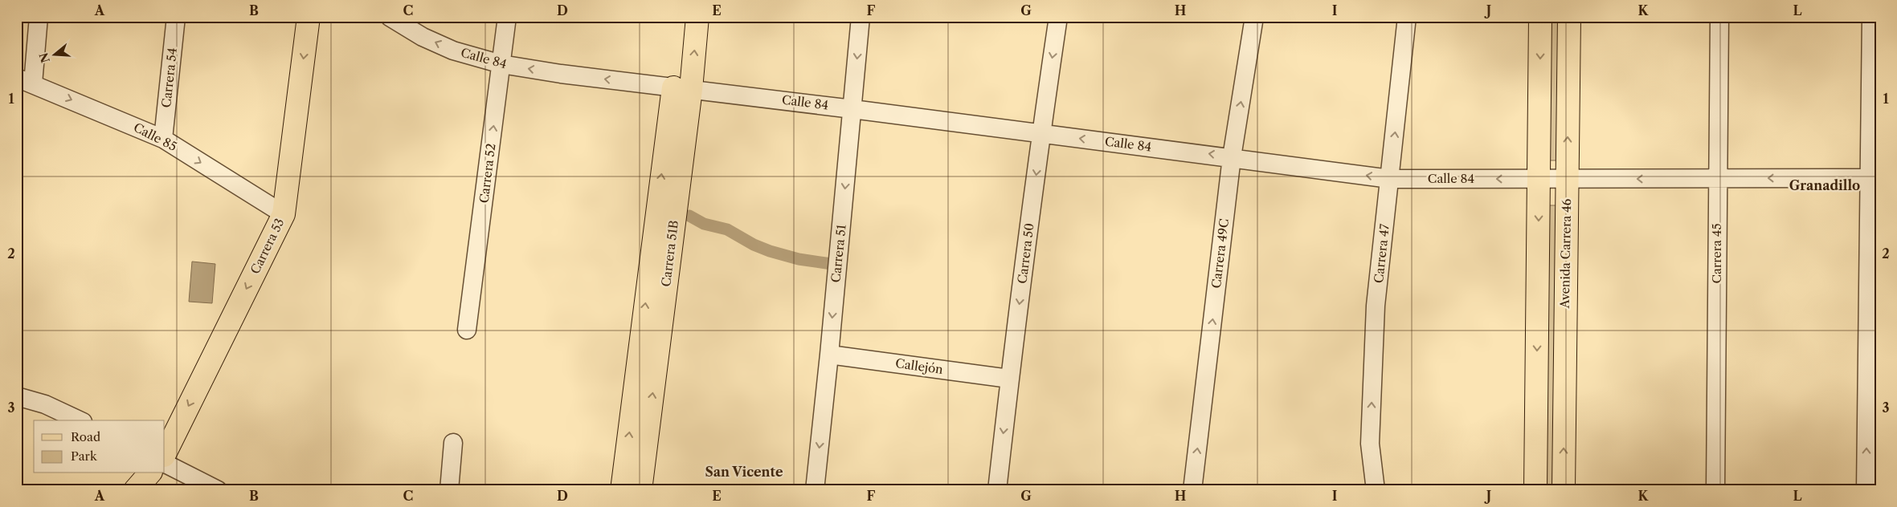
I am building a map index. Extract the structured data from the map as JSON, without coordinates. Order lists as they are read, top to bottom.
{
  "streets": {
    "main road": ["Carrera 53", "Carrera 51B", "Avenida Carrera 46"],
    "street": [
      "Calle 84",
      "Carrera 54",
      "Calle 85",
      "Carrera 52",
      "Carrera 51",
      "Carrera 50",
      "Carrera 49C",
      "Carrera 47",
      "Carrera 45",
      "Callejón"
    ]
  },
  "crossings": [
    ["Calle 84", "Carrera 52"],
    ["Calle 84", "Carrera 51B"],
    ["Calle 84", "Carrera 51"],
    ["Calle 84", "Carrera 50"],
    ["Calle 84", "Carrera 49C"],
    ["Calle 84", "Carrera 47"],
    ["Calle 84", "Avenida Carrera 46"],
    ["Calle 84", "Carrera 45"],
    ["Carrera 54", "Calle 85"],
    ["Calle 85", "Carrera 53"],
    ["Carrera 51", "Callejón"],
    ["Carrera 50", "Callejón"]
  ],
  "one_way": [
    "Calle 84",
    "Calle 85",
    "Carrera 52",
    "Carrera 53",
    "Carrera 51B",
    "Carrera 51",
    "Carrera 50",
    "Carrera 49C",
    "Carrera 47"
  ],
  "districts": ["Granadillo", "San Vicente"],
  "legend": ["Road", "Park"],
  "north": "left",
  "grid": {
    "columns": [
      "A",
      "B",
      "C",
      "D",
      "E",
      "F",
      "G",
      "H",
      "I",
      "J",
      "K",
      "L"
    ],
    "rows": ["1", "2", "3"]
  }
}
